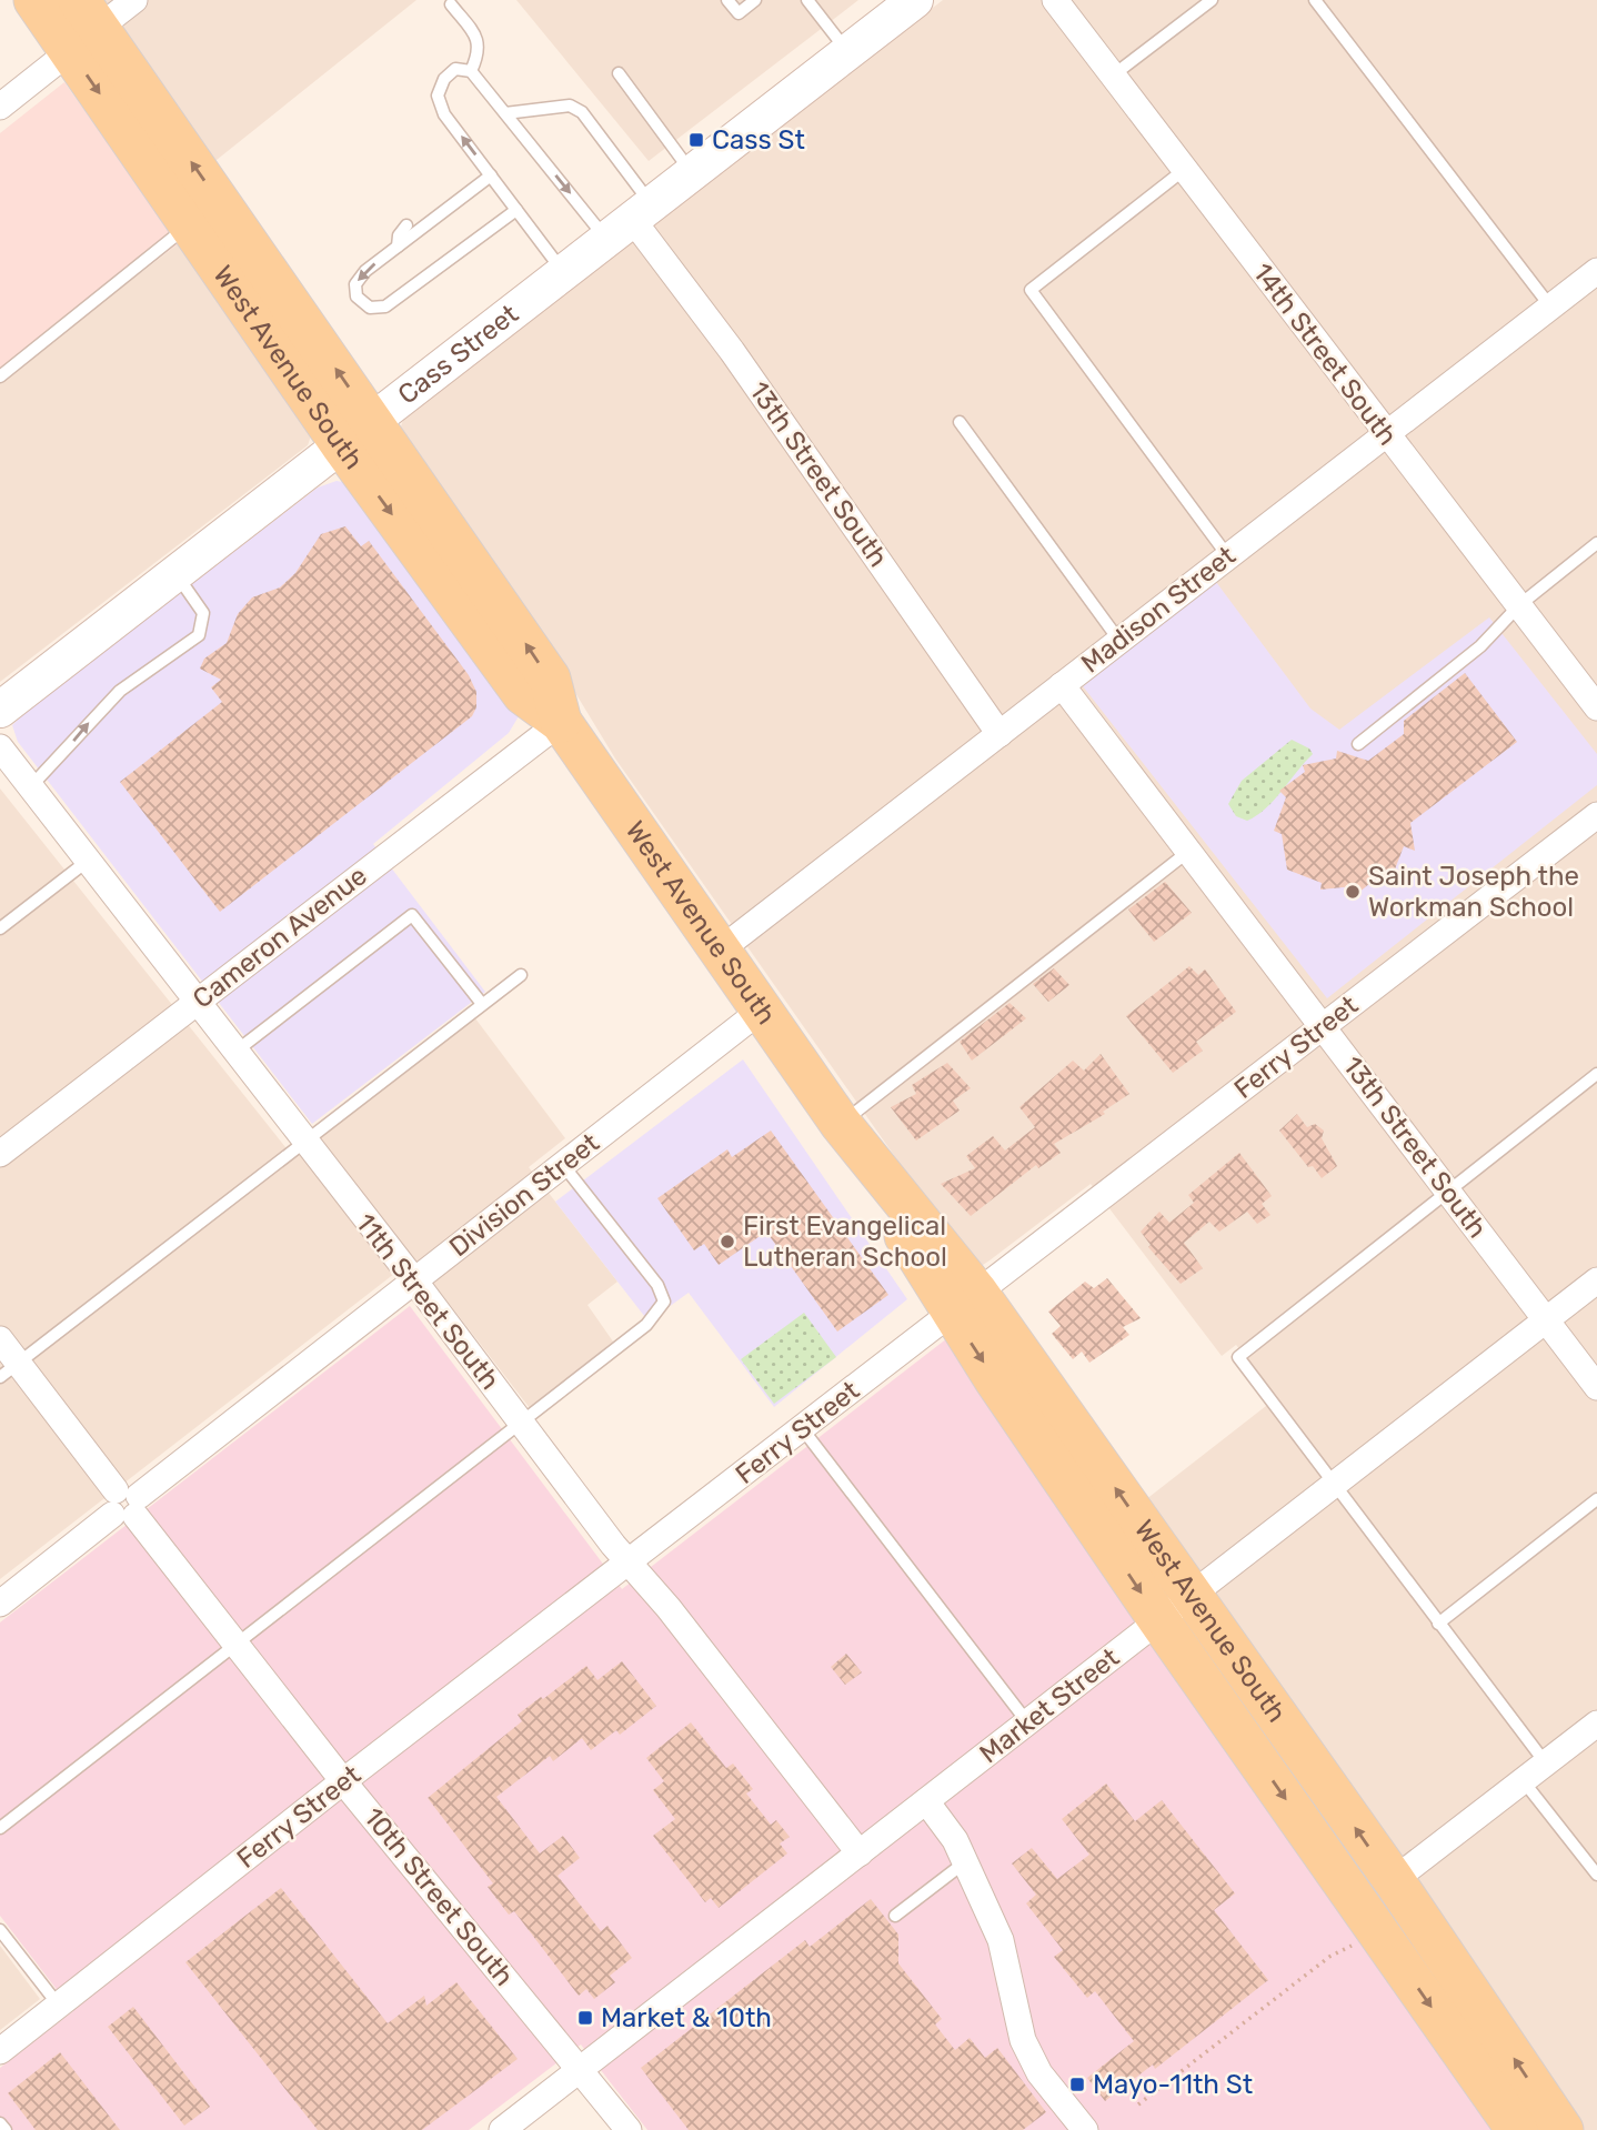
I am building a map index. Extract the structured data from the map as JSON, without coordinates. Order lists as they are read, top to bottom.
{
  "streets": {
    "main road": ["West Avenue South"],
    "street": [
      "Cass Street",
      "14th Street South",
      "13th Street South",
      "Madison Street",
      "Cameron Avenue",
      "Ferry Street",
      "Division Street",
      "11th Street South",
      "Market Street",
      "10th Street South"
    ]
  },
  "crossings": [
    ["Cass Street", "West Avenue South"],
    ["Cass Street", "13th Street South"],
    ["14th Street South", "Madison Street"],
    ["West Avenue South", "Madison Street"],
    ["West Avenue South", "Cameron Avenue"],
    ["West Avenue South", "Ferry Street"],
    ["West Avenue South", "Division Street"],
    ["West Avenue South", "Market Street"],
    ["13th Street South", "Madison Street"],
    ["13th Street South", "Ferry Street"],
    ["13th Street South", "Market Street"],
    ["Cameron Avenue", "11th Street South"],
    ["Ferry Street", "11th Street South"],
    ["Ferry Street", "10th Street South"],
    ["Division Street", "11th Street South"],
    ["Division Street", "10th Street South"],
    ["11th Street South", "Market Street"],
    ["Market Street", "10th Street South"]
  ],
  "places": {
    "transit": ["Cass St", "Market & 10th", "Mayo-11th St"],
    "other": ["Saint Joseph the Workman School", "First Evangelical Lutheran School"]
  }
}
